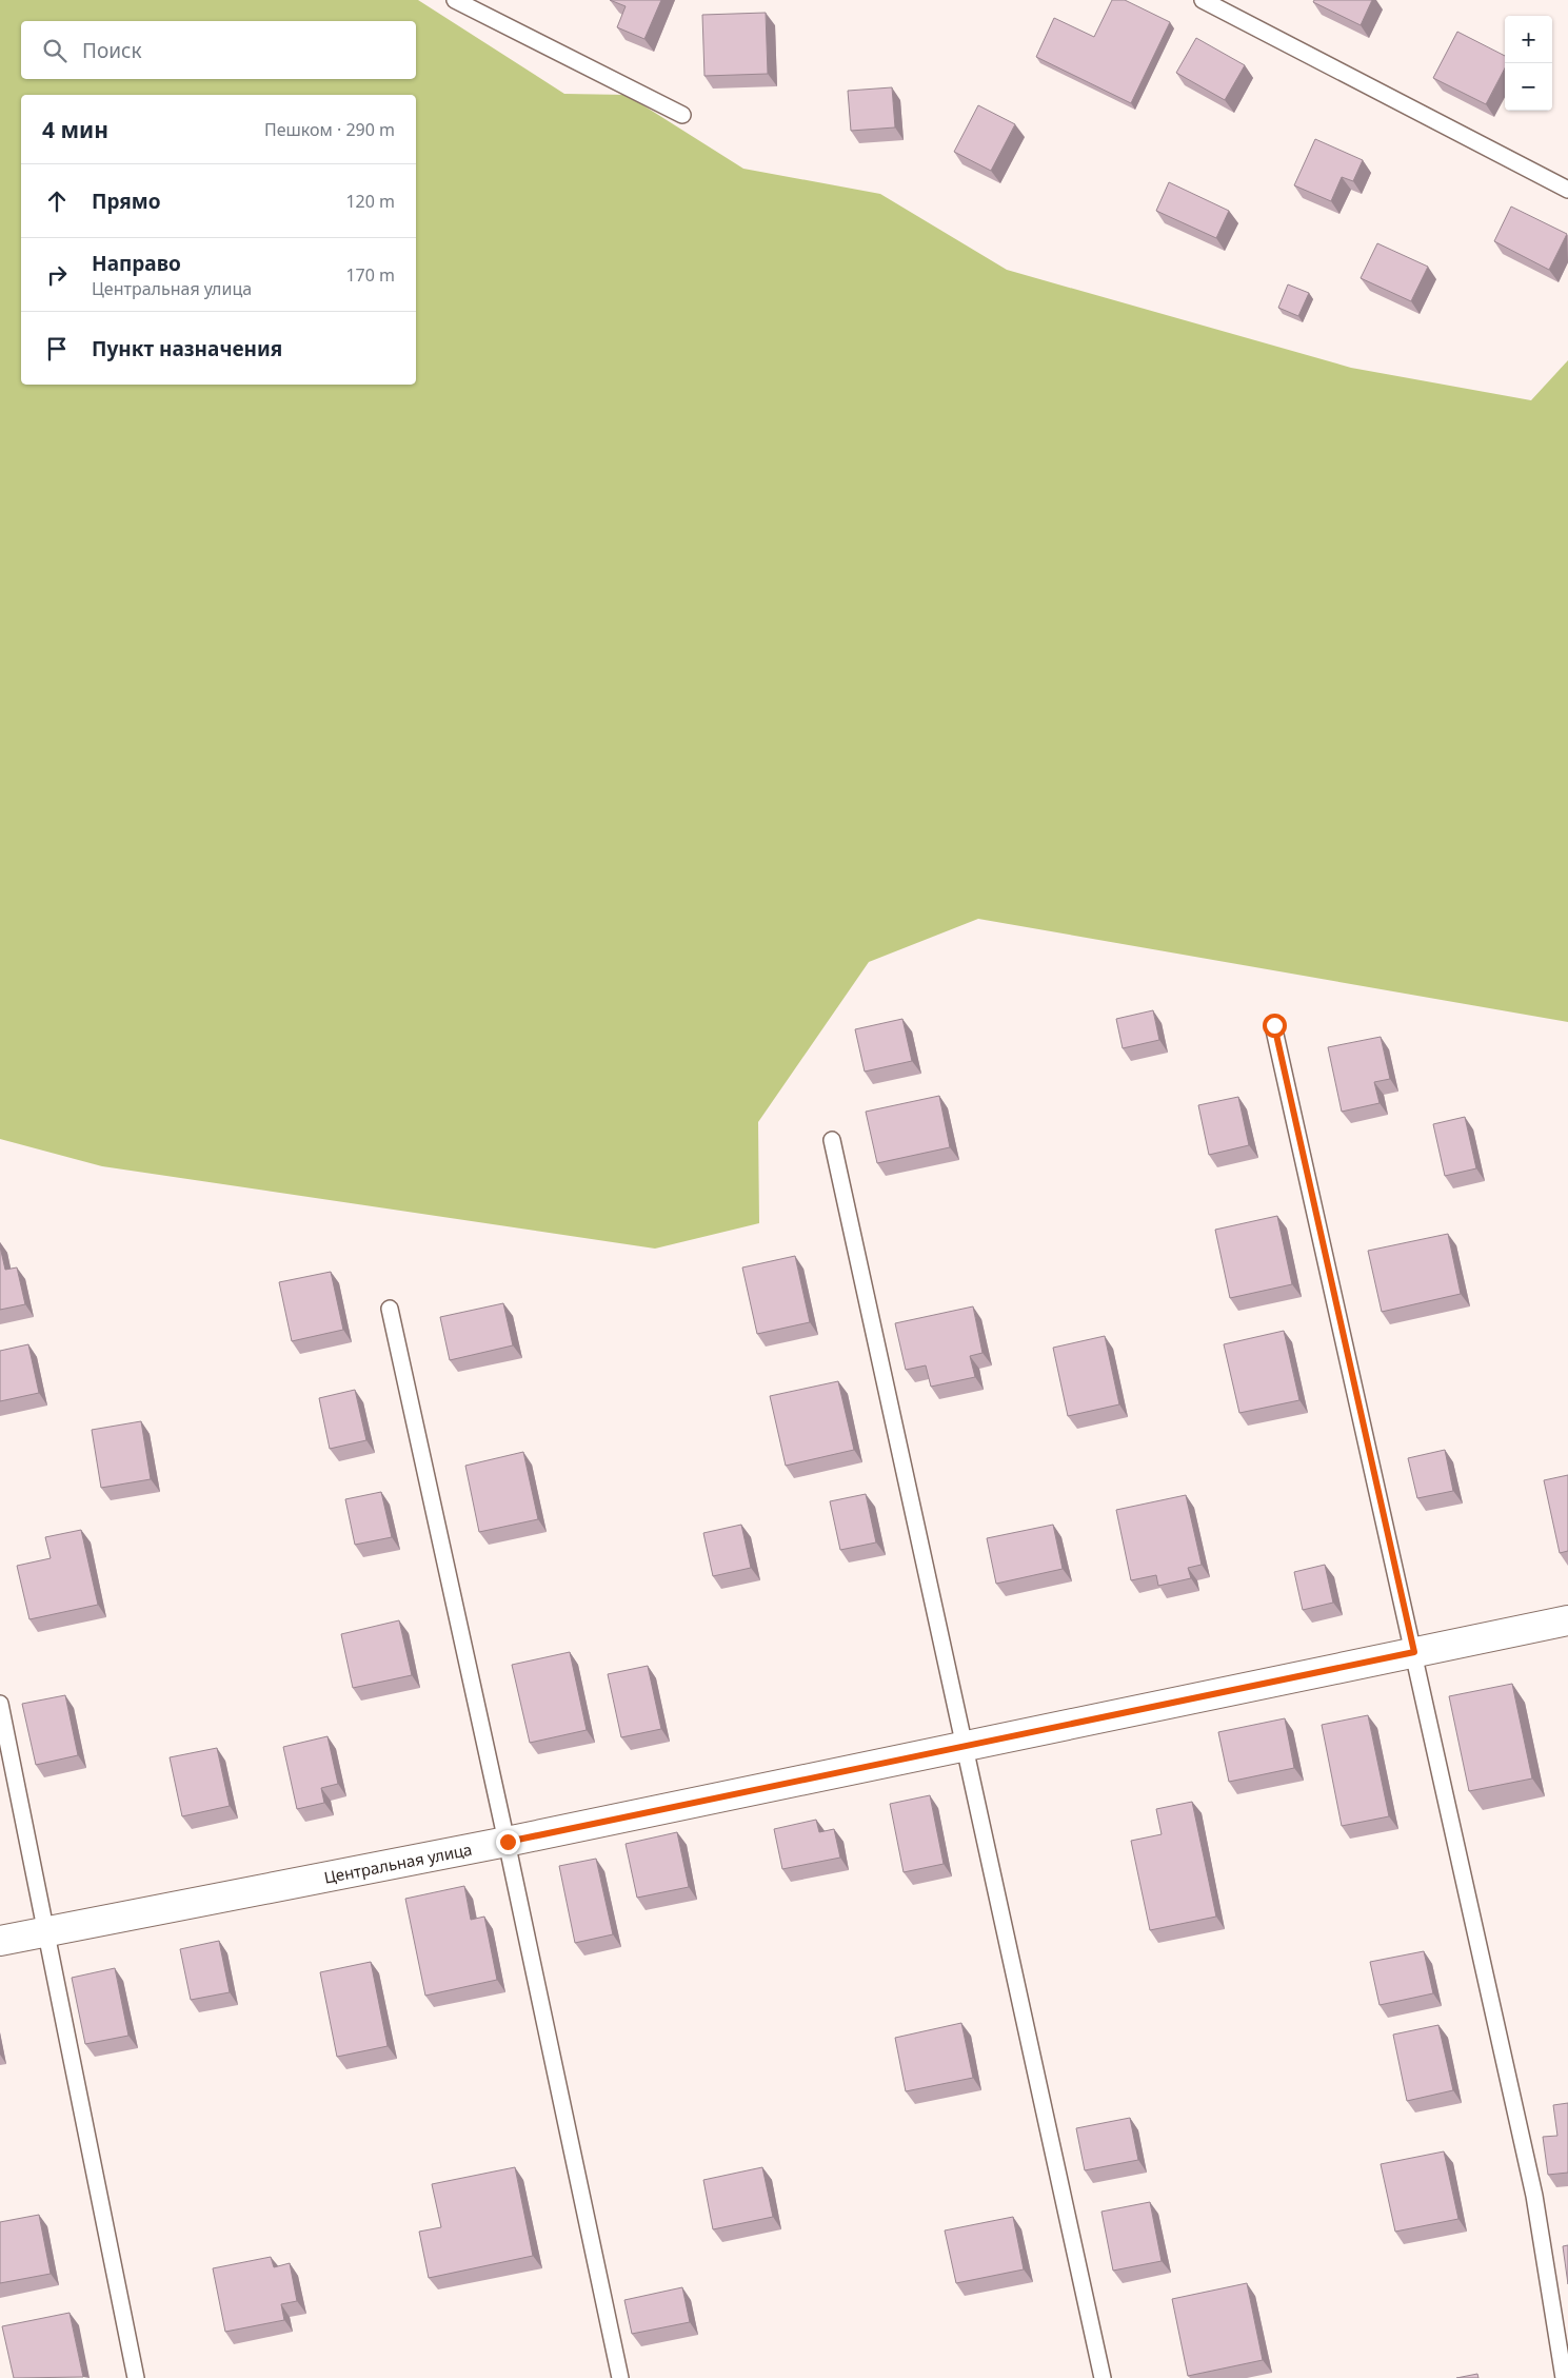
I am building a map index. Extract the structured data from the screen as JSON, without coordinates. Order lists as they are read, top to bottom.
{
  "streets": {
    "street": ["Центральная улица"]
  },
  "page": {
    "map_buttons": ["+", "−"],
    "search": "Поиск",
    "heading": ["4 мин", "Пешком · 290 m"],
    "list": [
      ["Прямо", "120 m"],
      ["Направо", "Центральная улица", "170 m"],
      "Пункт назначения"
    ]
  }
}
